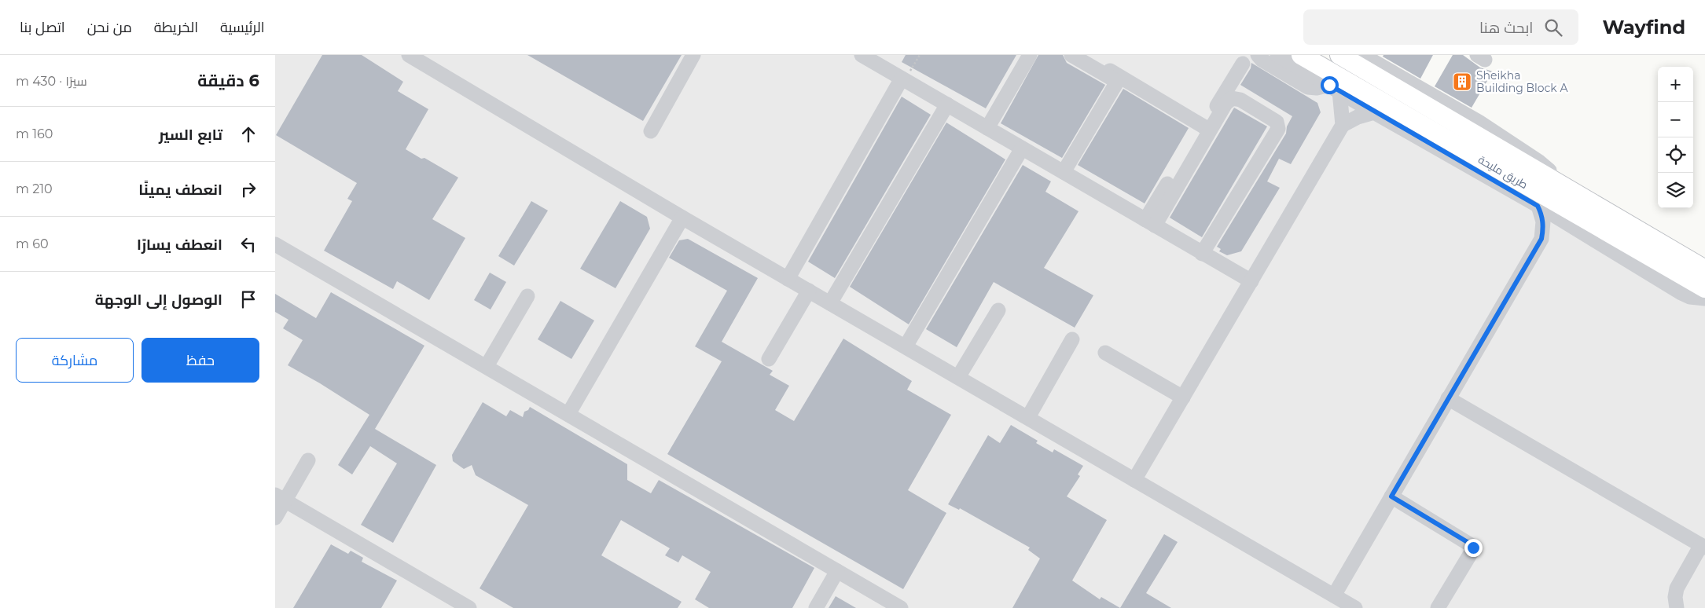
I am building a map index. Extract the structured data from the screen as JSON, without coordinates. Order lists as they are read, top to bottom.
{
  "streets": {
    "main road": ["طريق مليحة"]
  },
  "places": {
    "building": ["Sheikha Building Block A"]
  },
  "page": {
    "header": "Wayfind",
    "search": "ابحث هنا",
    "nav": [
      "الرئيسية",
      "الخريطة",
      "من نحن",
      "اتصل بنا"
    ],
    "heading": ["6 دقيقة", "سيرًا · 430 m"],
    "map_buttons": ["+", "−"],
    "list": [
      ["تابع السير", "160 m"],
      ["انعطف يمينًا", "210 m"],
      ["انعطف يسارًا", "60 m"],
      "الوصول إلى الوجهة"
    ],
    "buttons": ["حفظ", "مشاركة"]
  }
}
